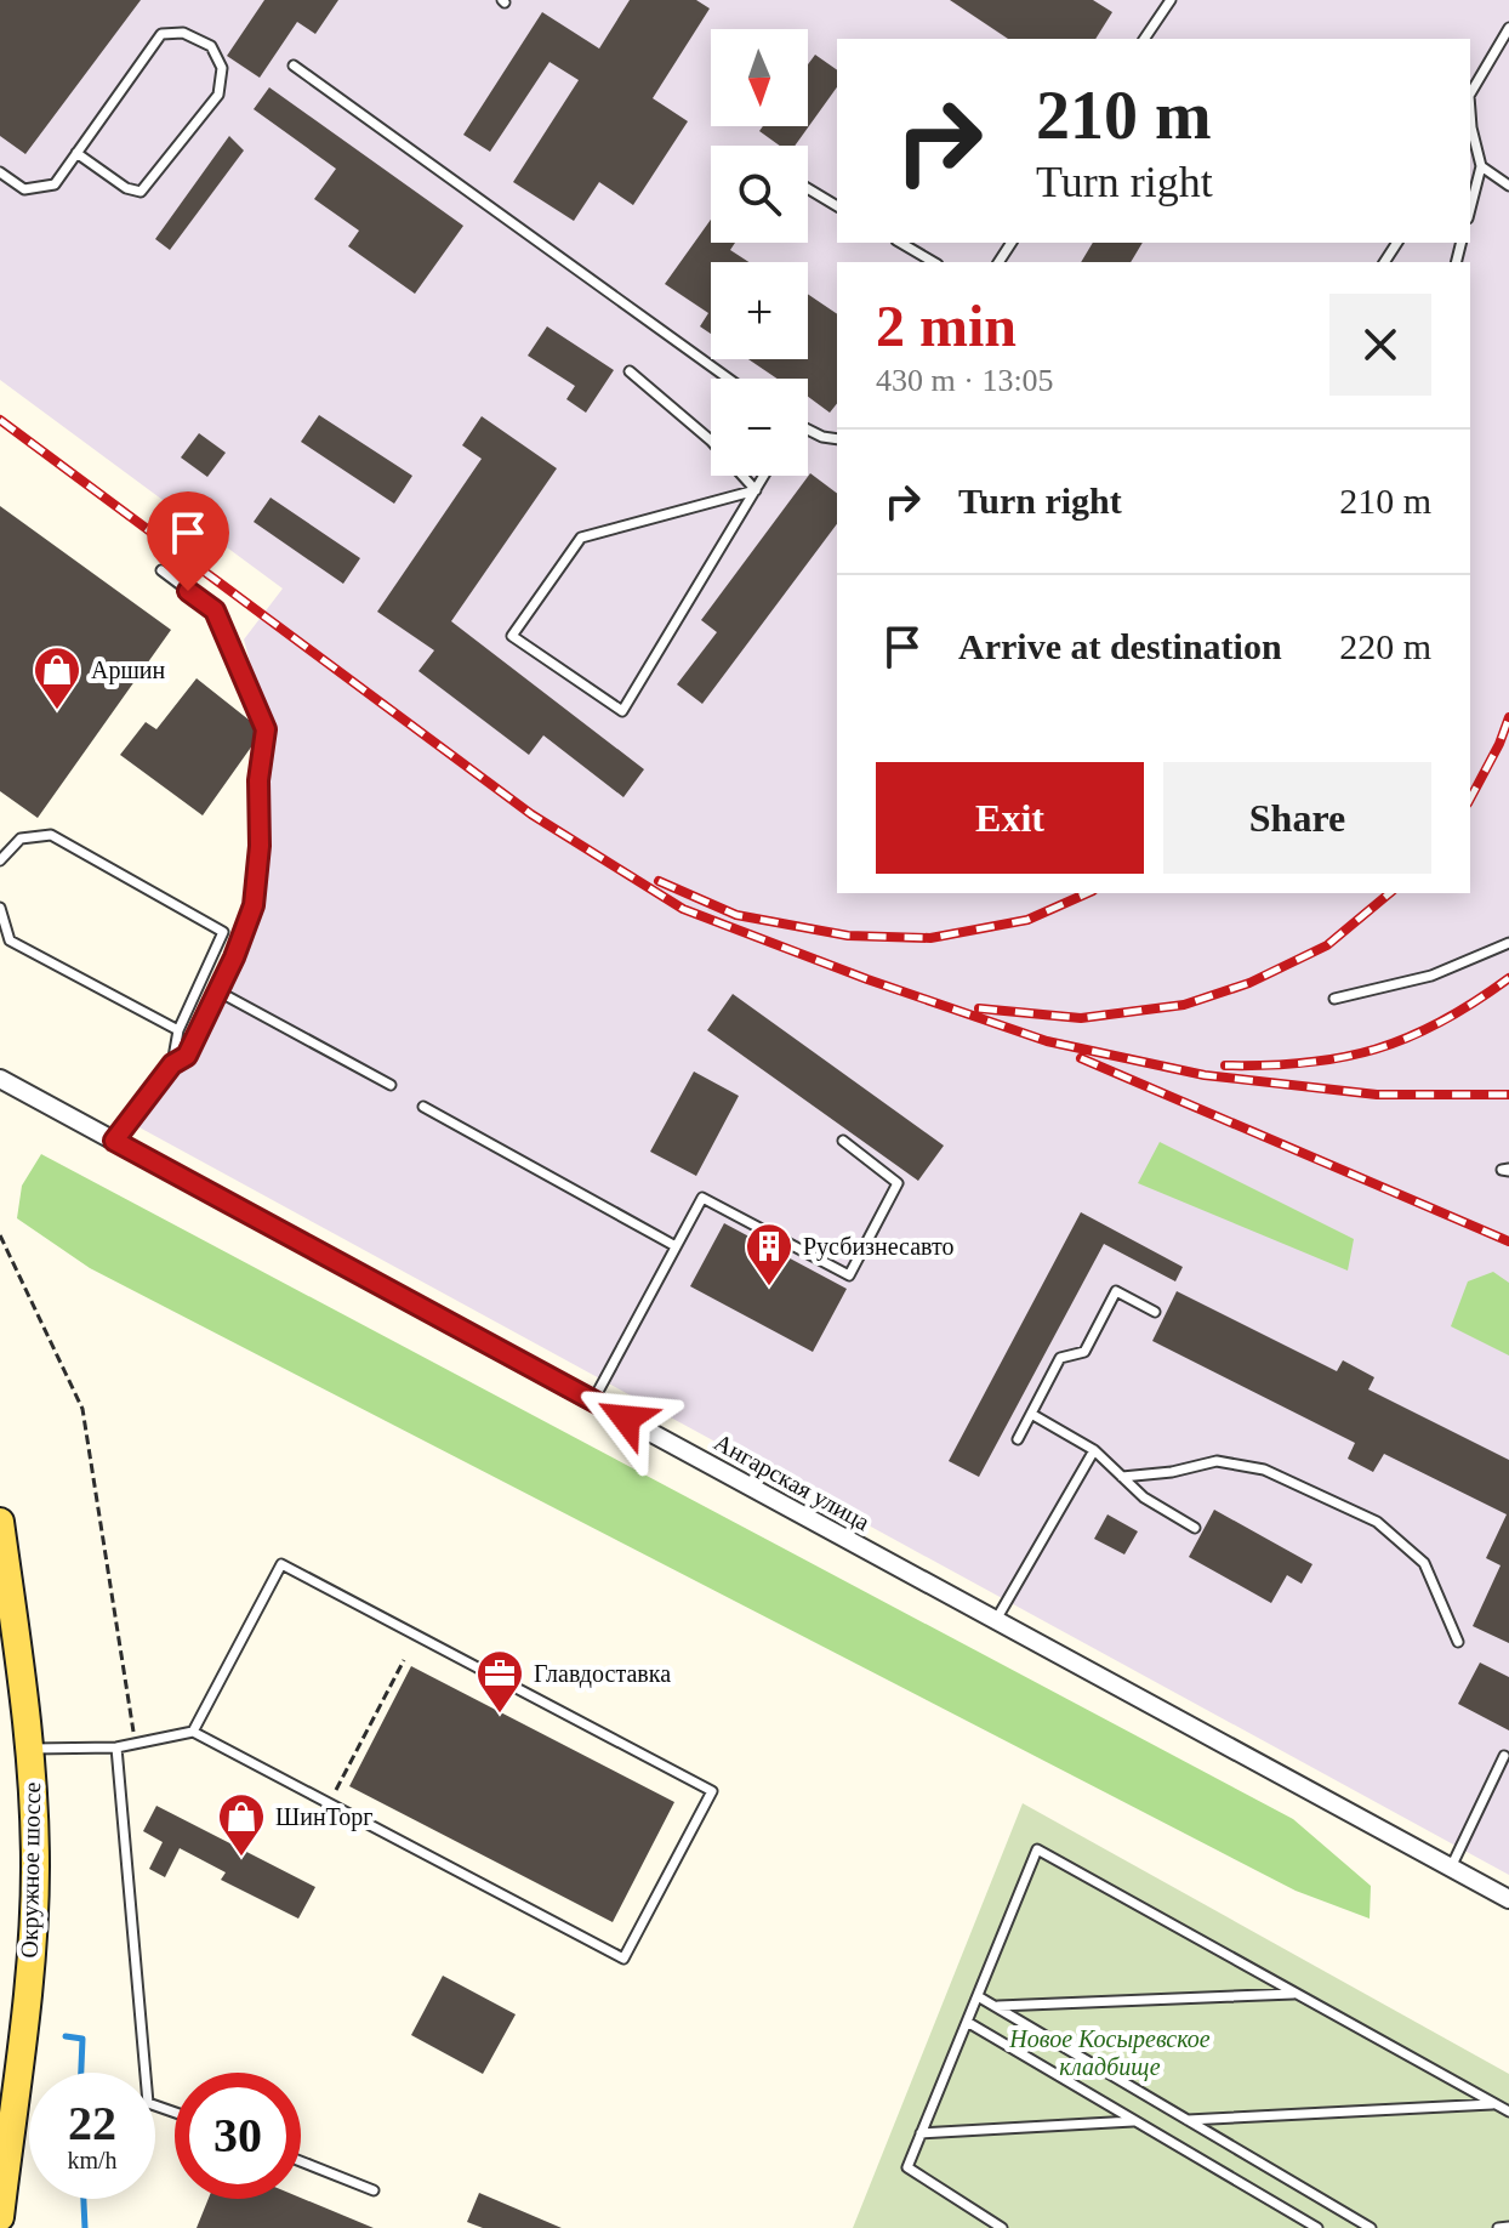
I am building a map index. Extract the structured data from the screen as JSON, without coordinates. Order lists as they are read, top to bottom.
{
  "streets": {
    "main road": ["Окружное шоссе"],
    "street": ["Ангарская улица"]
  },
  "parks": ["Новое Косыревское кладбище"],
  "places": {
    "shop": ["Аршин", "ШинТорг"],
    "building": ["Русбизнесавто"],
    "office": ["Главдоставка"]
  },
  "north": "bottom",
  "page": {
    "map_buttons": ["+", "−"],
    "turn": ["210 m", "Turn right"],
    "heading": ["2 min", "430 m · 13:05"],
    "list": [
      {
        "name": "Turn right",
        "value": "210 m"
      },
      {
        "name": "Arrive at destination",
        "value": "220 m"
      }
    ],
    "buttons": ["Exit", "Share"],
    "speed": "22 km/h",
    "limit": "30"
  }
}
